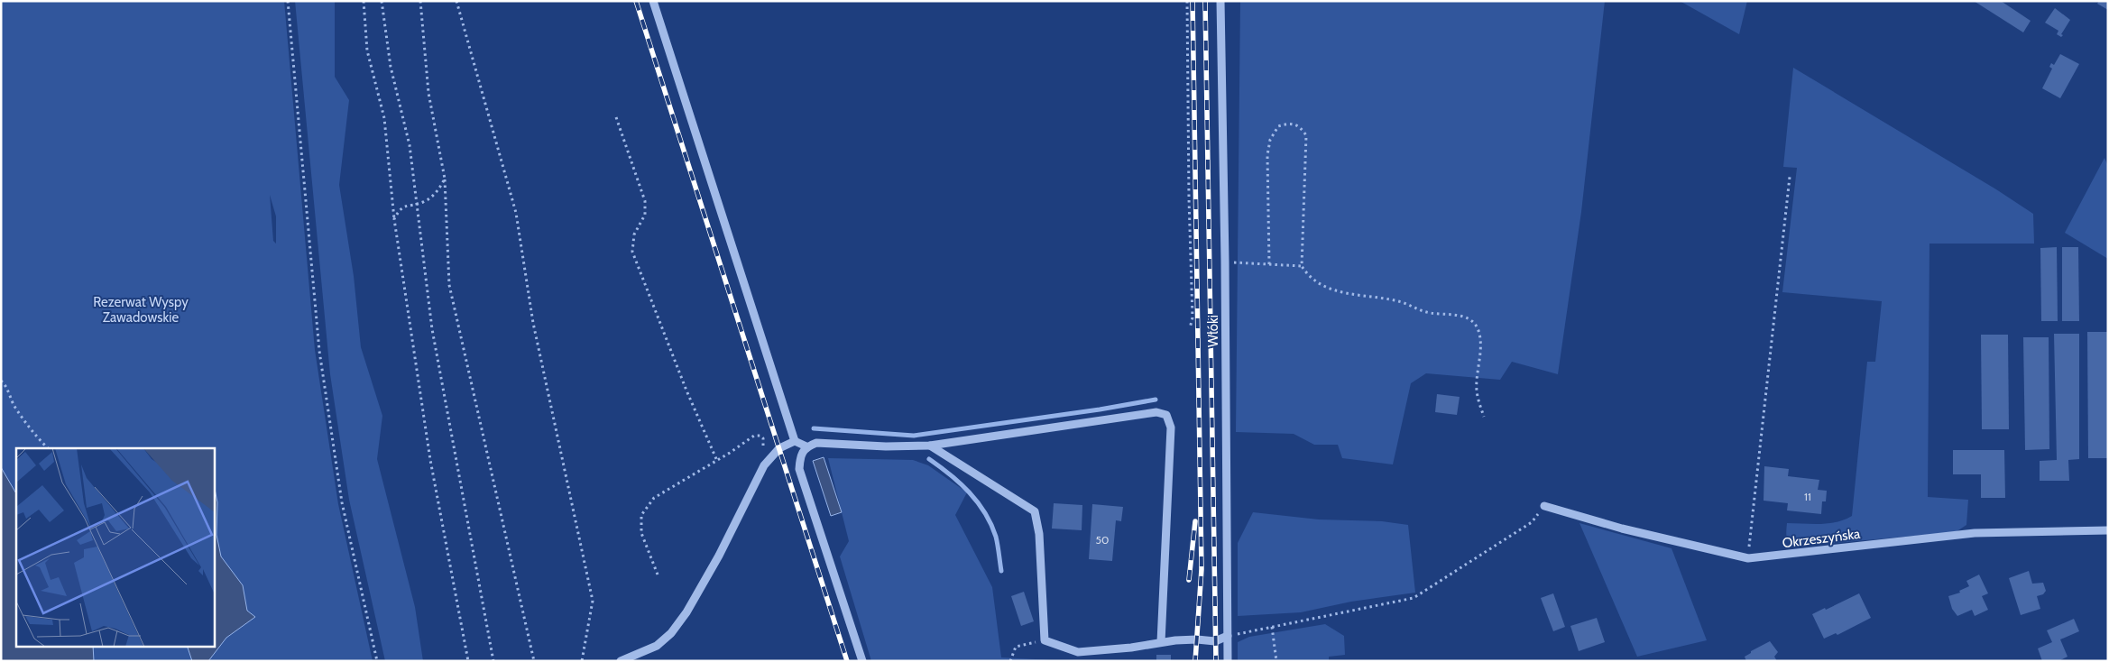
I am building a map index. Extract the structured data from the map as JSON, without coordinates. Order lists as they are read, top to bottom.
{
  "streets": {
    "street": ["Włóki", "Okrzeszyńska"]
  },
  "parks": ["Rezerwat Wyspy Zawadowskie"],
  "house_numbers": ["11", "50"]
}
